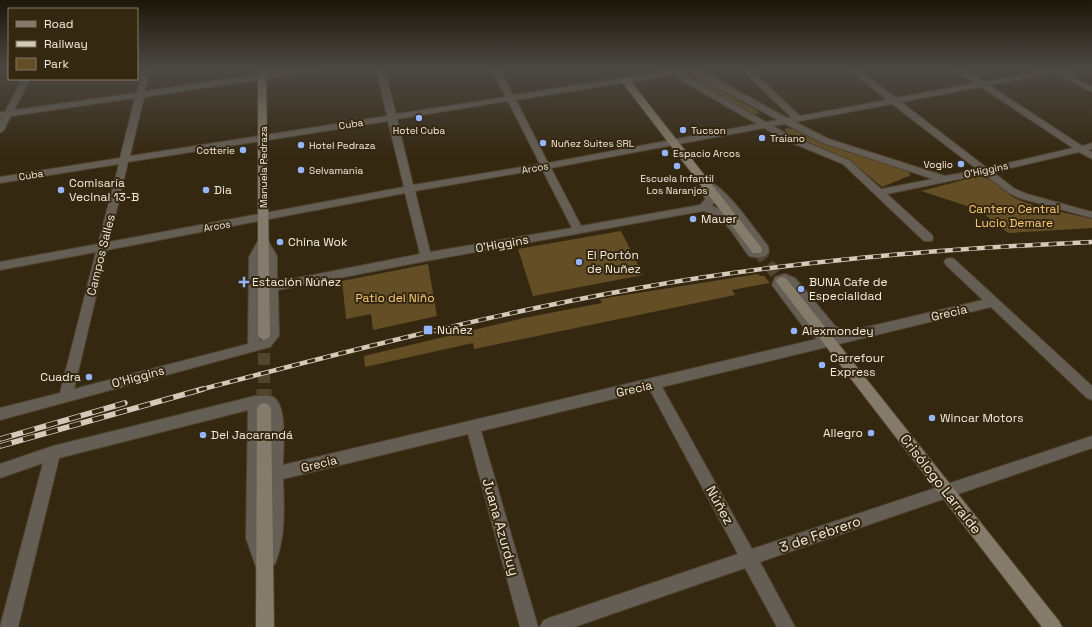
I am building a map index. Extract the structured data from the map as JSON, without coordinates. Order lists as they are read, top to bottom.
{
  "streets": {
    "street": [
      "Cuba",
      "Manuela Pedraza",
      "Arcos",
      "O'Higgins",
      "Campos Salles",
      "Grecia",
      "Crisólogo Larralde",
      "Núñez",
      "Juana Azurduy",
      "3 de Febrero"
    ]
  },
  "crossings": [
    ["Cuba", "Manuela Pedraza"],
    ["Cuba", "Campos Salles"],
    ["Manuela Pedraza", "Arcos"],
    ["Manuela Pedraza", "O'Higgins"],
    ["Arcos", "Campos Salles"],
    ["O'Higgins", "Campos Salles"],
    ["Grecia", "Crisólogo Larralde"],
    ["Grecia", "Núñez"],
    ["Grecia", "Juana Azurduy"],
    ["Crisólogo Larralde", "3 de Febrero"],
    ["Núñez", "3 de Febrero"]
  ],
  "parks": ["Cantero Central Lucio Demare", "Patio del Niño"],
  "places": {
    "other": [
      "Hotel Cuba",
      "Tucson",
      "Traiano",
      "Nuñez Suites SRL",
      "Hotel Pedraza",
      "Cotterie",
      "Espacio Arcos",
      "Voglio",
      "Escuela Infantil Los Naranjos",
      "Selvamania",
      "Comisaría Vecinal 13-B",
      "Dia",
      "Mauer",
      "China Wok",
      "El Portón de Nuñez",
      "BUNA Cafe de Especialidad",
      "Alexmondey",
      "Carrefour Express",
      "Cuadra",
      "Wincar Motors",
      "Allegro",
      "Del Jacarandá"
    ],
    "health": ["Estación Núñez"],
    "transit": ["Núñez"]
  },
  "legend": ["Road", "Railway", "Park"]
}
